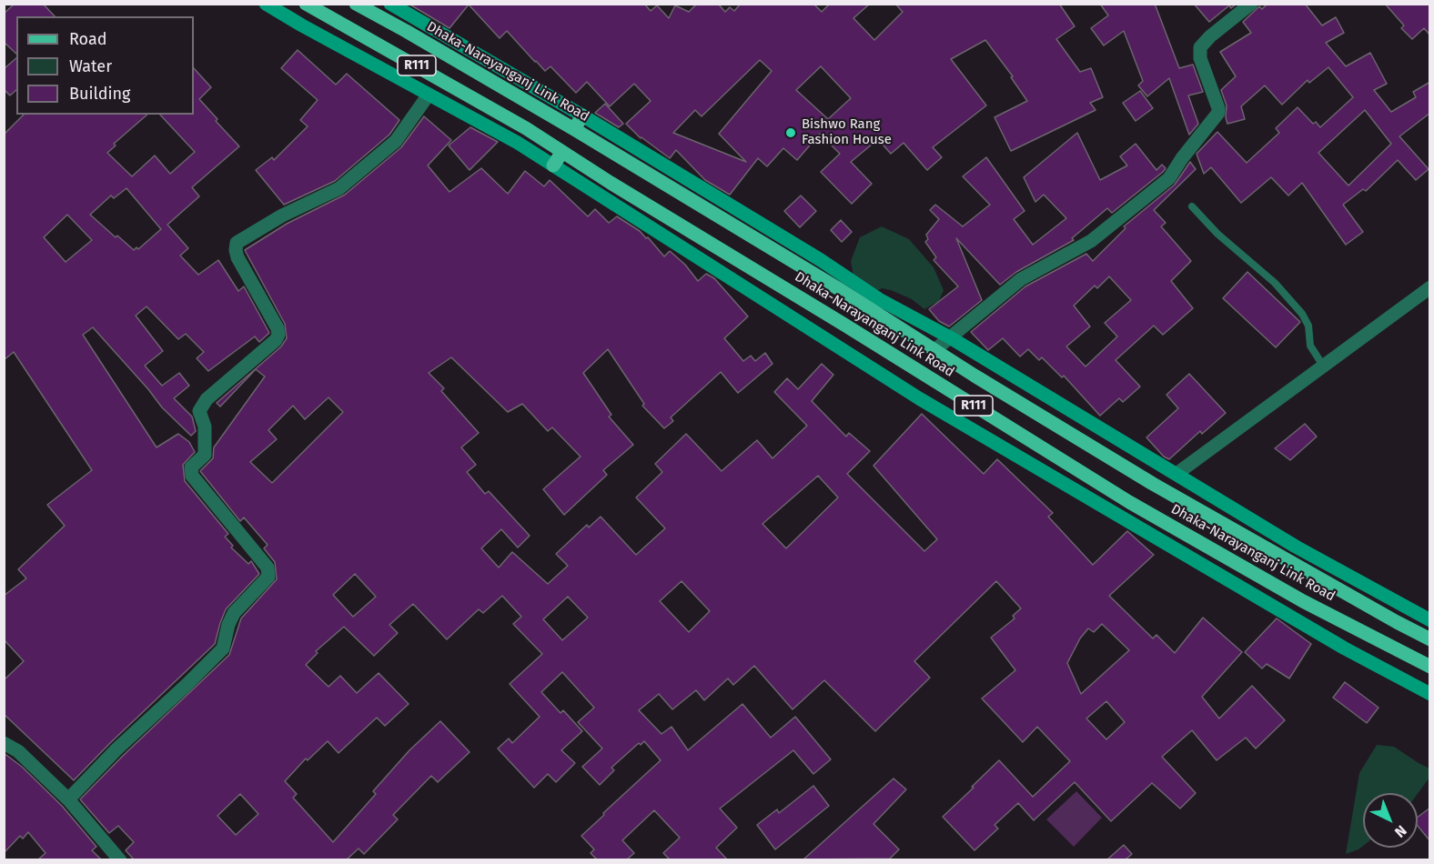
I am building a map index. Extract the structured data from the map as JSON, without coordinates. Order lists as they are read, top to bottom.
{
  "streets": {
    "main road": ["R111", "Dhaka-Narayanganj Link Road"]
  },
  "places": ["Bishwo Rang Fashion House"],
  "legend": ["Road", "Water", "Building"],
  "north": "bottom right"
}
